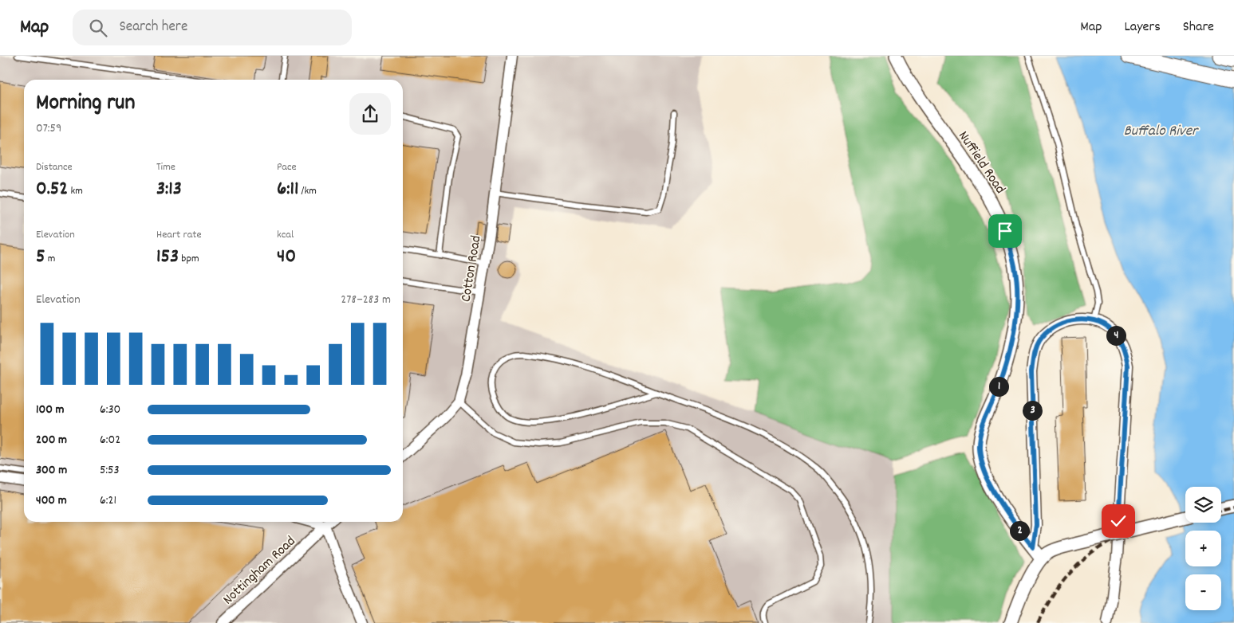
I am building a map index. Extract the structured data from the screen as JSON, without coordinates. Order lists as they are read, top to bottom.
{
  "streets": {
    "street": ["Nuffield Road", "Cotton Road", "Nottingham Road"]
  },
  "water": ["Buffalo River"],
  "page": {
    "header": "Map",
    "search": "Search here",
    "nav": ["Map", "Layers", "Share"],
    "heading": ["Morning run", "07:59"],
    "stats": [
      ["Distance", "0.52 km"],
      ["Time", "3:13"],
      ["Pace", "6:11 /km"],
      ["Elevation", "5 m"],
      ["Heart rate", "153 bpm"],
      ["kcal", "40"]
    ],
    "chart": ["Elevation", "278–283 m"],
    "pins": [
      "4",
      "1",
      "3",
      "2"
    ],
    "list": [
      {
        "name": "100 m",
        "note": "6:30"
      },
      {
        "name": "200 m",
        "note": "6:02"
      },
      {
        "name": "300 m",
        "note": "5:53"
      },
      {
        "name": "400 m",
        "note": "6:21"
      }
    ],
    "map_buttons": ["+", "−"]
  }
}
